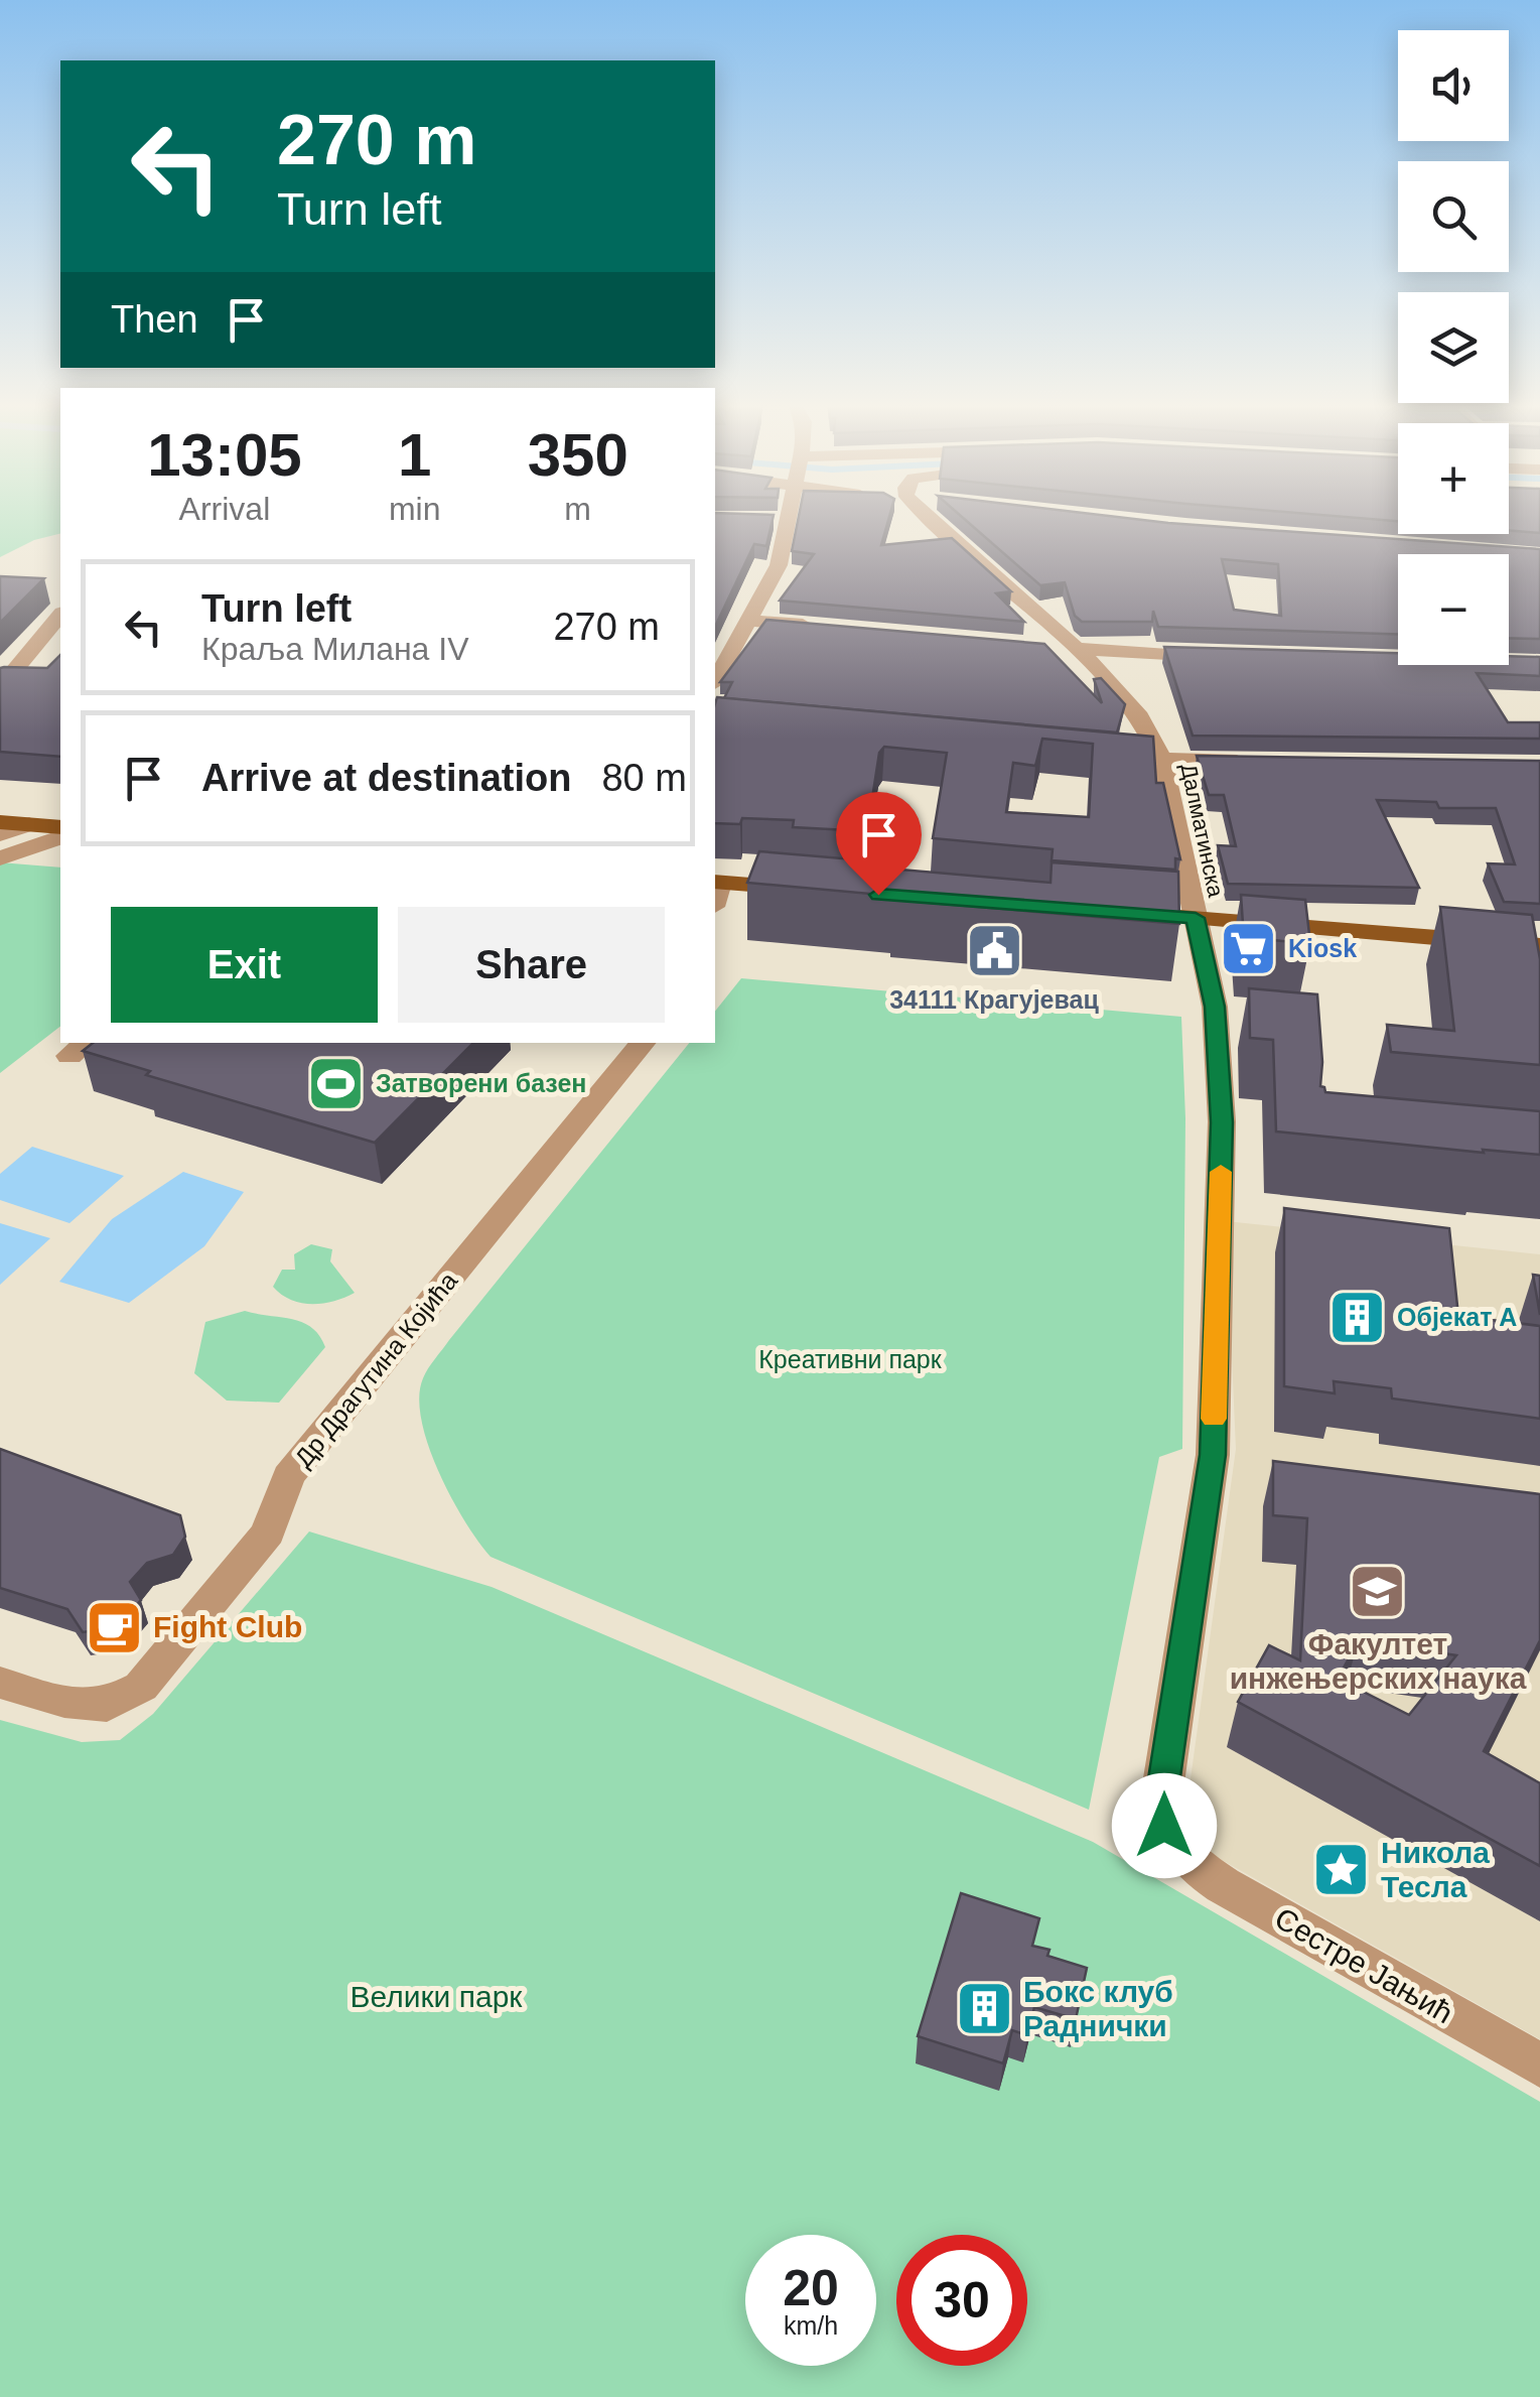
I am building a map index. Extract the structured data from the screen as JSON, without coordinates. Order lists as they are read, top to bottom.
{
  "streets": {
    "street": ["Далматинска", "Др Драгутина Којића", "Сестре Јањић"]
  },
  "crossings": [
    ["Далматинска", "Сестре Јањић"]
  ],
  "parks": ["Креативни парк", "Велики парк"],
  "places": {
    "supermarket": ["Kiosk"],
    "public building": ["34111 Крагујевац"],
    "sports": ["Затворени базен"],
    "building": ["Објекат А", "Бокс клуб Раднички"],
    "school or university": ["Факултет инжењерских наука"],
    "cafe": ["Fight Club"],
    "place": ["Никола Тесла"]
  },
  "page": {
    "map_buttons": ["+", "−"],
    "turn": ["270 m", "Turn left"],
    "then": "Then",
    "eta": [
      "13:05",
      "Arrival",
      "1",
      "min",
      "350",
      "m"
    ],
    "list": [
      {
        "name": "Turn left",
        "note": "Краља Милана IV",
        "value": "270 m"
      },
      {
        "name": "Arrive at destination",
        "value": "80 m"
      }
    ],
    "buttons": ["Exit", "Share"],
    "speed": "20 km/h",
    "limit": "30"
  }
}
